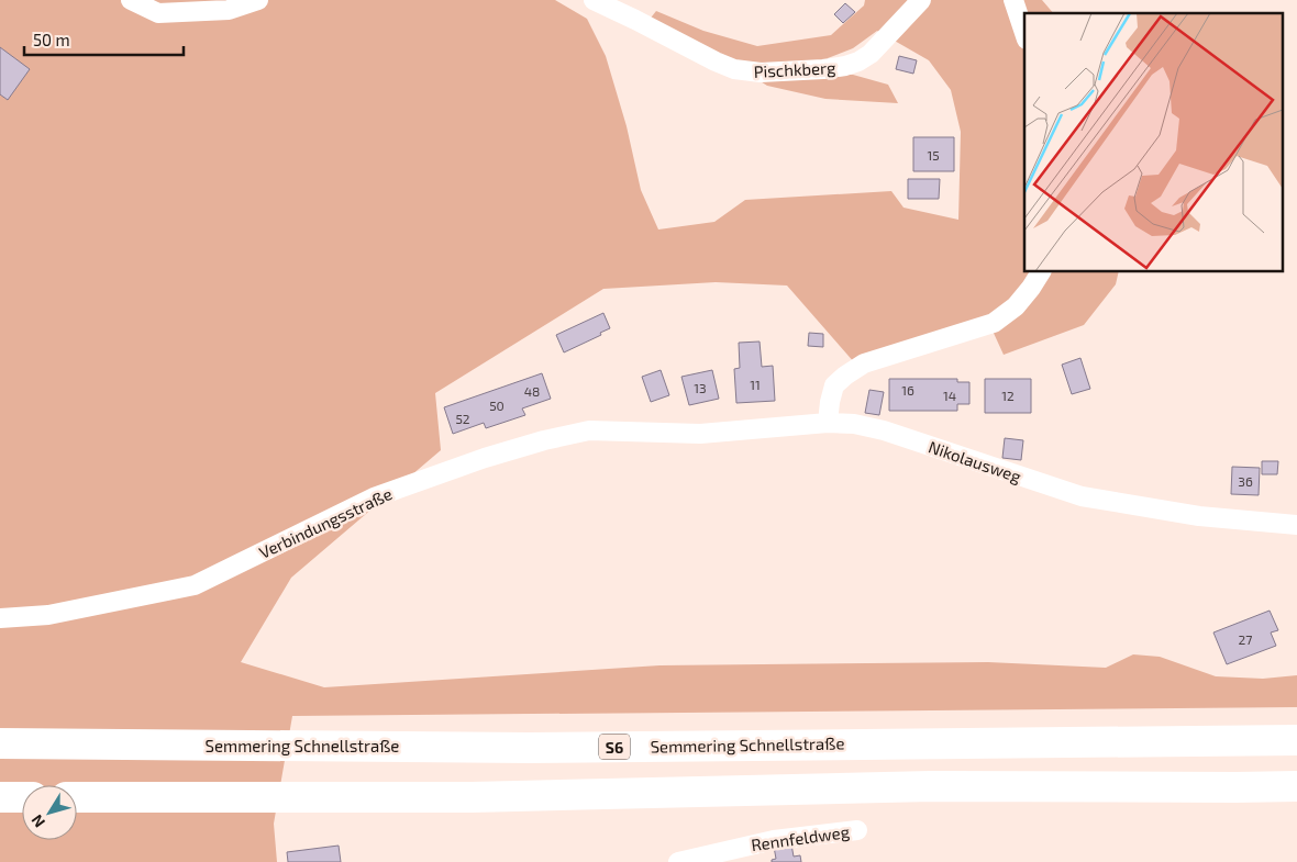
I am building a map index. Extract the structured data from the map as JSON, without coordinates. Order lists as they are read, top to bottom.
{
  "streets": {
    "highway": ["Semmering Schnellstraße", "S6"],
    "street": [
      "Pischkberg",
      "Nikolausweg",
      "Verbindungsstraße",
      "Rennfeldweg"
    ]
  },
  "crossings": [
    ["Nikolausweg", "Verbindungsstraße"]
  ],
  "house_numbers": [
    "15",
    "11",
    "13",
    "16",
    "48",
    "14",
    "12",
    "50",
    "52",
    "36",
    "27"
  ],
  "scale_bar": "50 m",
  "north": "bottom left"
}
